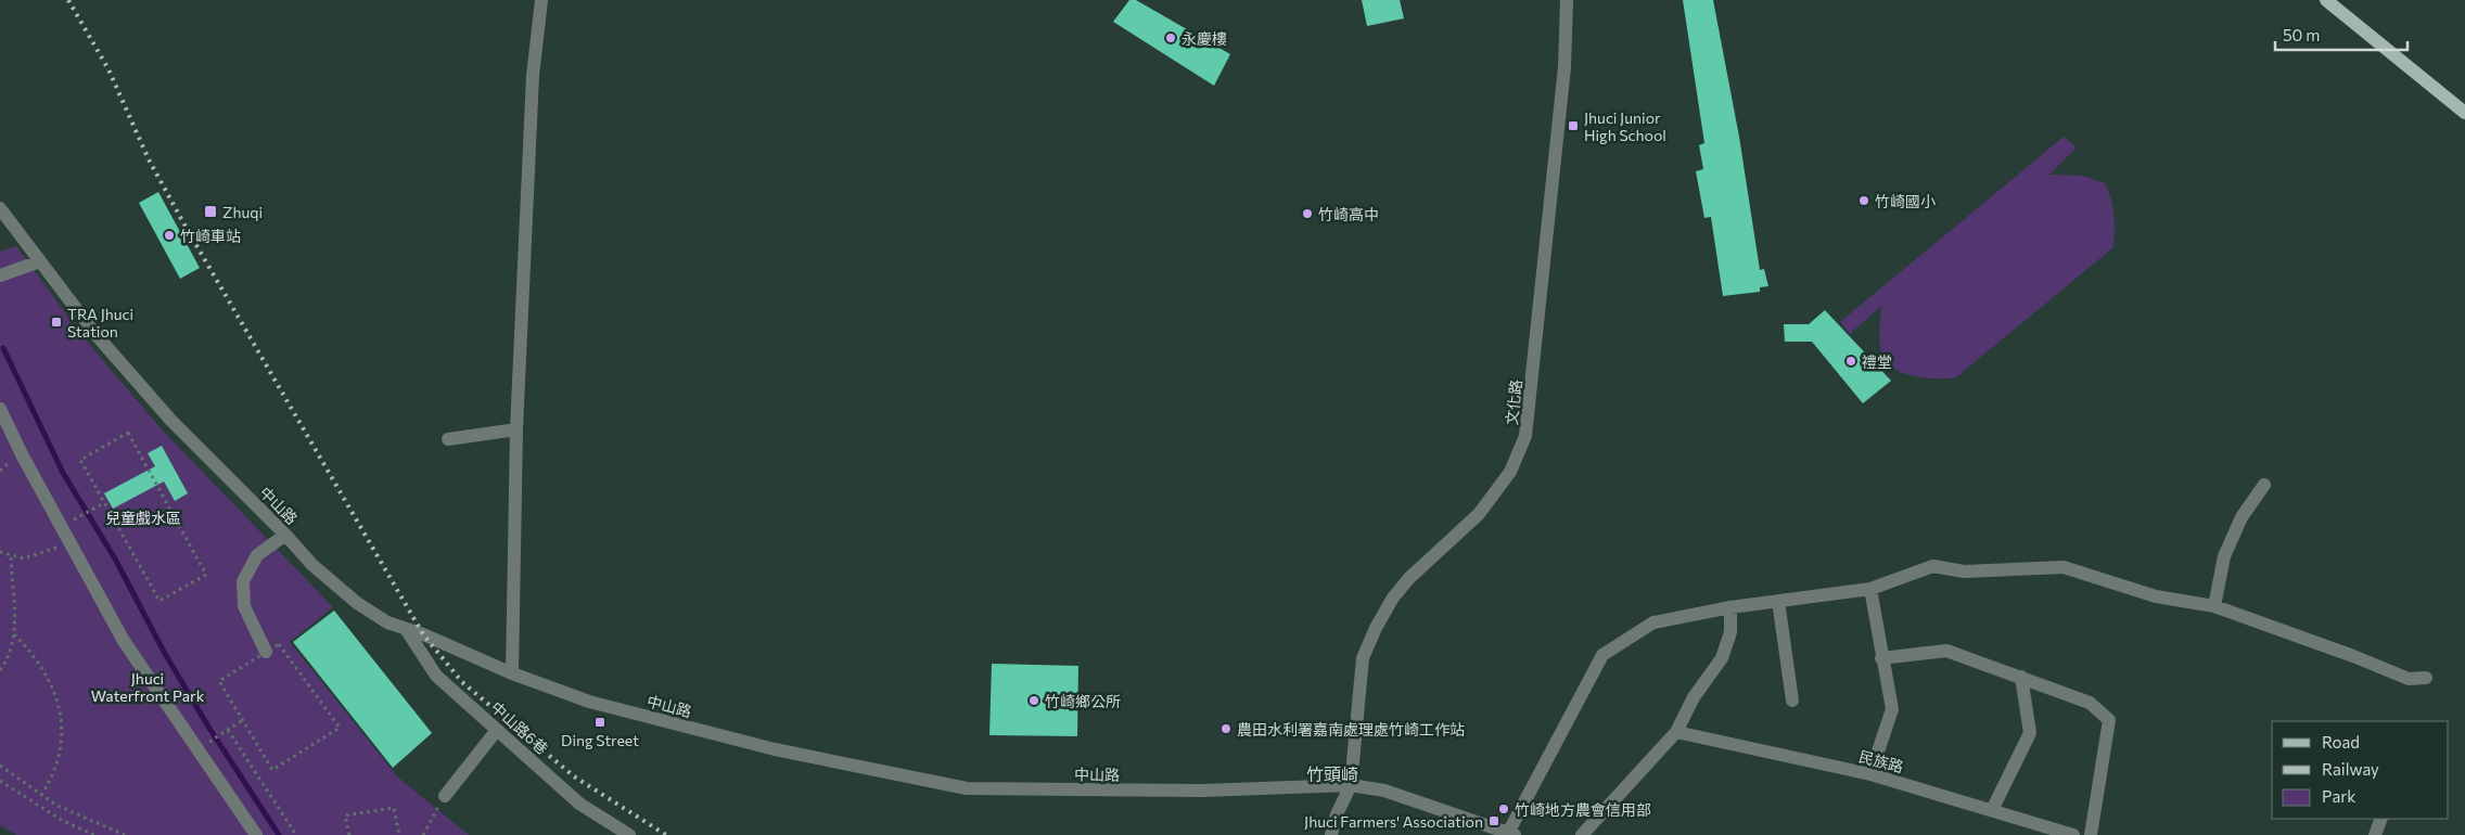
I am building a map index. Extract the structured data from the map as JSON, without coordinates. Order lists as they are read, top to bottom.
{
  "streets": {
    "street": [
      "文化路",
      "中山路",
      "中山路6巷",
      "民族路"
    ]
  },
  "crossings": [
    ["文化路", "中山路"],
    ["中山路", "中山路6巷"]
  ],
  "districts": ["竹頭崎"],
  "parks": ["兒童戲水區", "Jhuci Waterfront Park"],
  "places": {
    "other": [
      "永慶樓",
      "竹崎國小",
      "竹崎高中",
      "竹崎車站",
      "禮堂",
      "竹崎鄉公所",
      "農田水利署嘉南處理處竹崎工作站",
      "竹崎地方農會信用部"
    ],
    "transit": [
      "Jhuci Junior High School",
      "Zhuqi",
      "TRA Jhuci Station",
      "Ding Street",
      "Jhuci Farmers' Association"
    ]
  },
  "legend": ["Road", "Railway", "Park"],
  "scale_bar": "50 m"
}
